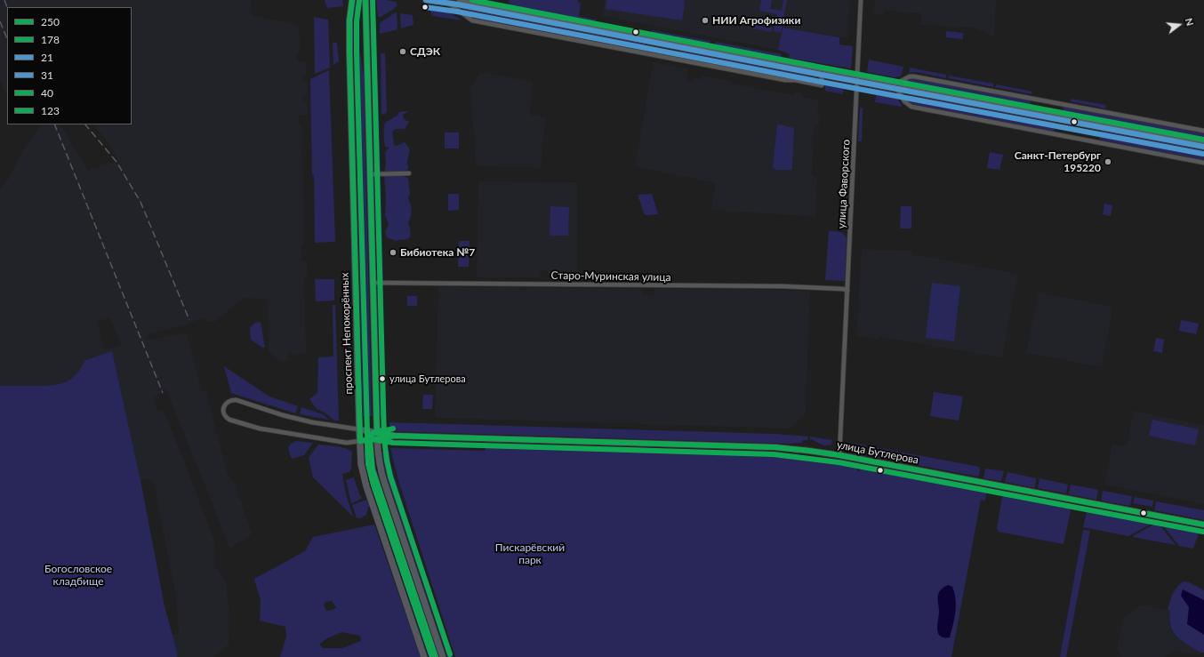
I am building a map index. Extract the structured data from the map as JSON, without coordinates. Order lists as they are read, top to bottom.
{
  "streets": {
    "main road": ["проспект Непокорённых", "улица Бутлерова"],
    "street": ["улица Фаворского", "Старо-Муринская улица"]
  },
  "crossings": [
    ["улица Фаворского", "Старо-Муринская улица"],
    ["улица Фаворского", "улица Бутлерова"],
    ["проспект Непокорённых", "улица Бутлерова"]
  ],
  "parks": ["Пискарёвский парк", "Богословское кладбище"],
  "places": [
    "НИИ Агрофизики",
    "СДЭК",
    "Санкт-Петербург 195220",
    "Бибиотека №7",
    "улица Бутлерова"
  ],
  "lines": [
    "transit line 250",
    "transit line 21",
    "transit line 40",
    "transit line 123",
    "transit line 31",
    "transit line 178"
  ],
  "legend": [
    "250",
    "178",
    "21",
    "31",
    "40",
    "123"
  ],
  "north": "right"
}
